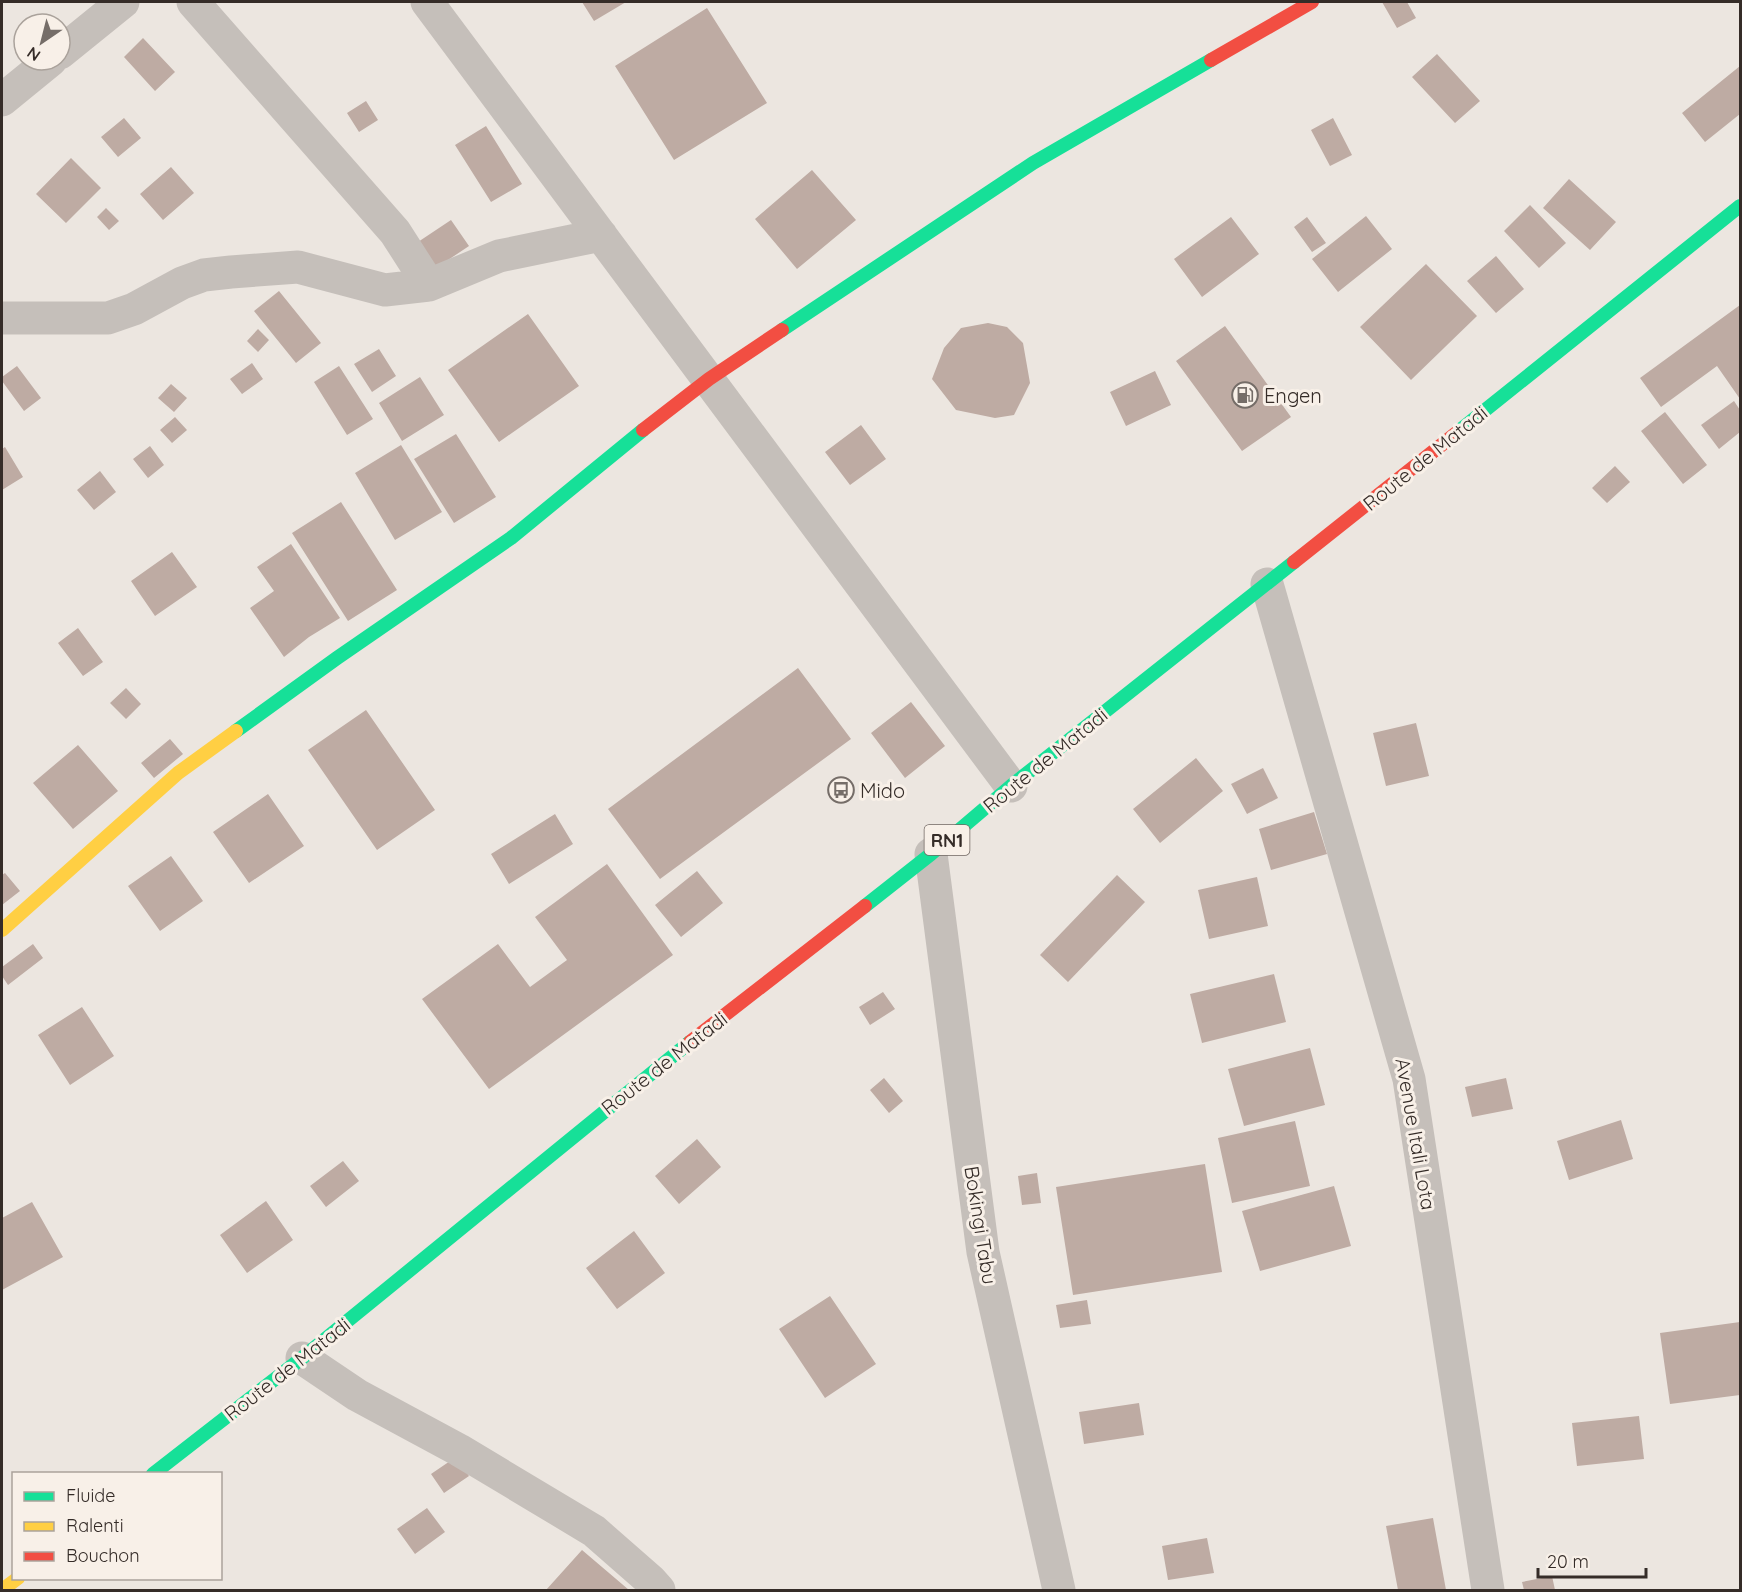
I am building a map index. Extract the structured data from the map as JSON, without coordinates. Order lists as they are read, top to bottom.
{
  "streets": {
    "main road": ["Route de Matadi", "RN1"],
    "street": ["Avenue Itali Lota", "Bokingi Tabu"]
  },
  "crossings": [
    ["Route de Matadi", "Avenue Itali Lota"],
    ["Route de Matadi", "Bokingi Tabu"]
  ],
  "places": {
    "fuel station": ["Engen"],
    "bus stop": ["Mido"]
  },
  "legend": ["Fluide", "Ralenti", "Bouchon"],
  "scale_bar": "20 m",
  "north": "bottom left"
}
